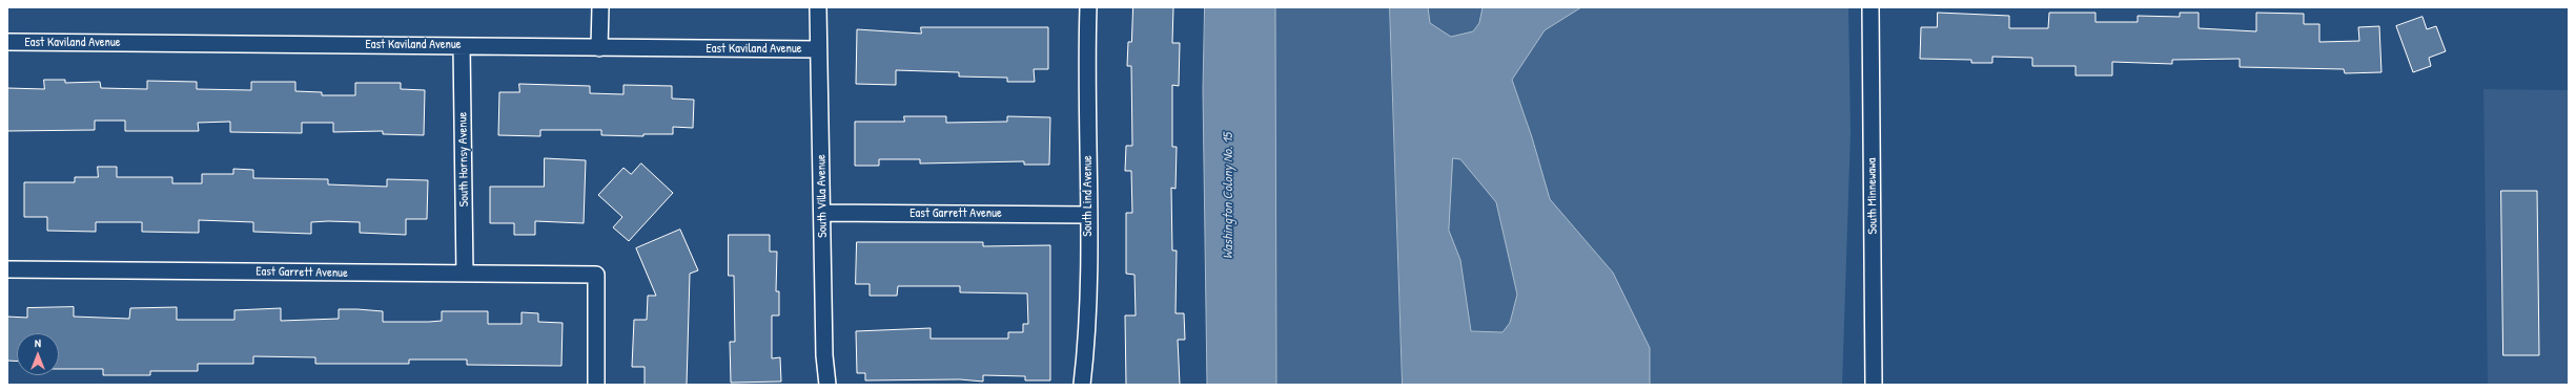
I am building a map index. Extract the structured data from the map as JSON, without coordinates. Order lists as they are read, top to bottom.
{
  "streets": {
    "street": [
      "East Kaviland Avenue",
      "South Hornsy Avenue",
      "South Villa Avenue",
      "South Lind Avenue",
      "South Minnewawa",
      "East Garrett Avenue"
    ]
  },
  "crossings": [
    ["East Kaviland Avenue", "South Hornsy Avenue"],
    ["East Kaviland Avenue", "South Villa Avenue"],
    ["South Hornsy Avenue", "East Garrett Avenue"],
    ["South Villa Avenue", "East Garrett Avenue"],
    ["South Lind Avenue", "East Garrett Avenue"]
  ],
  "water": ["Washington Colony No. 15"],
  "north": "top"
}
